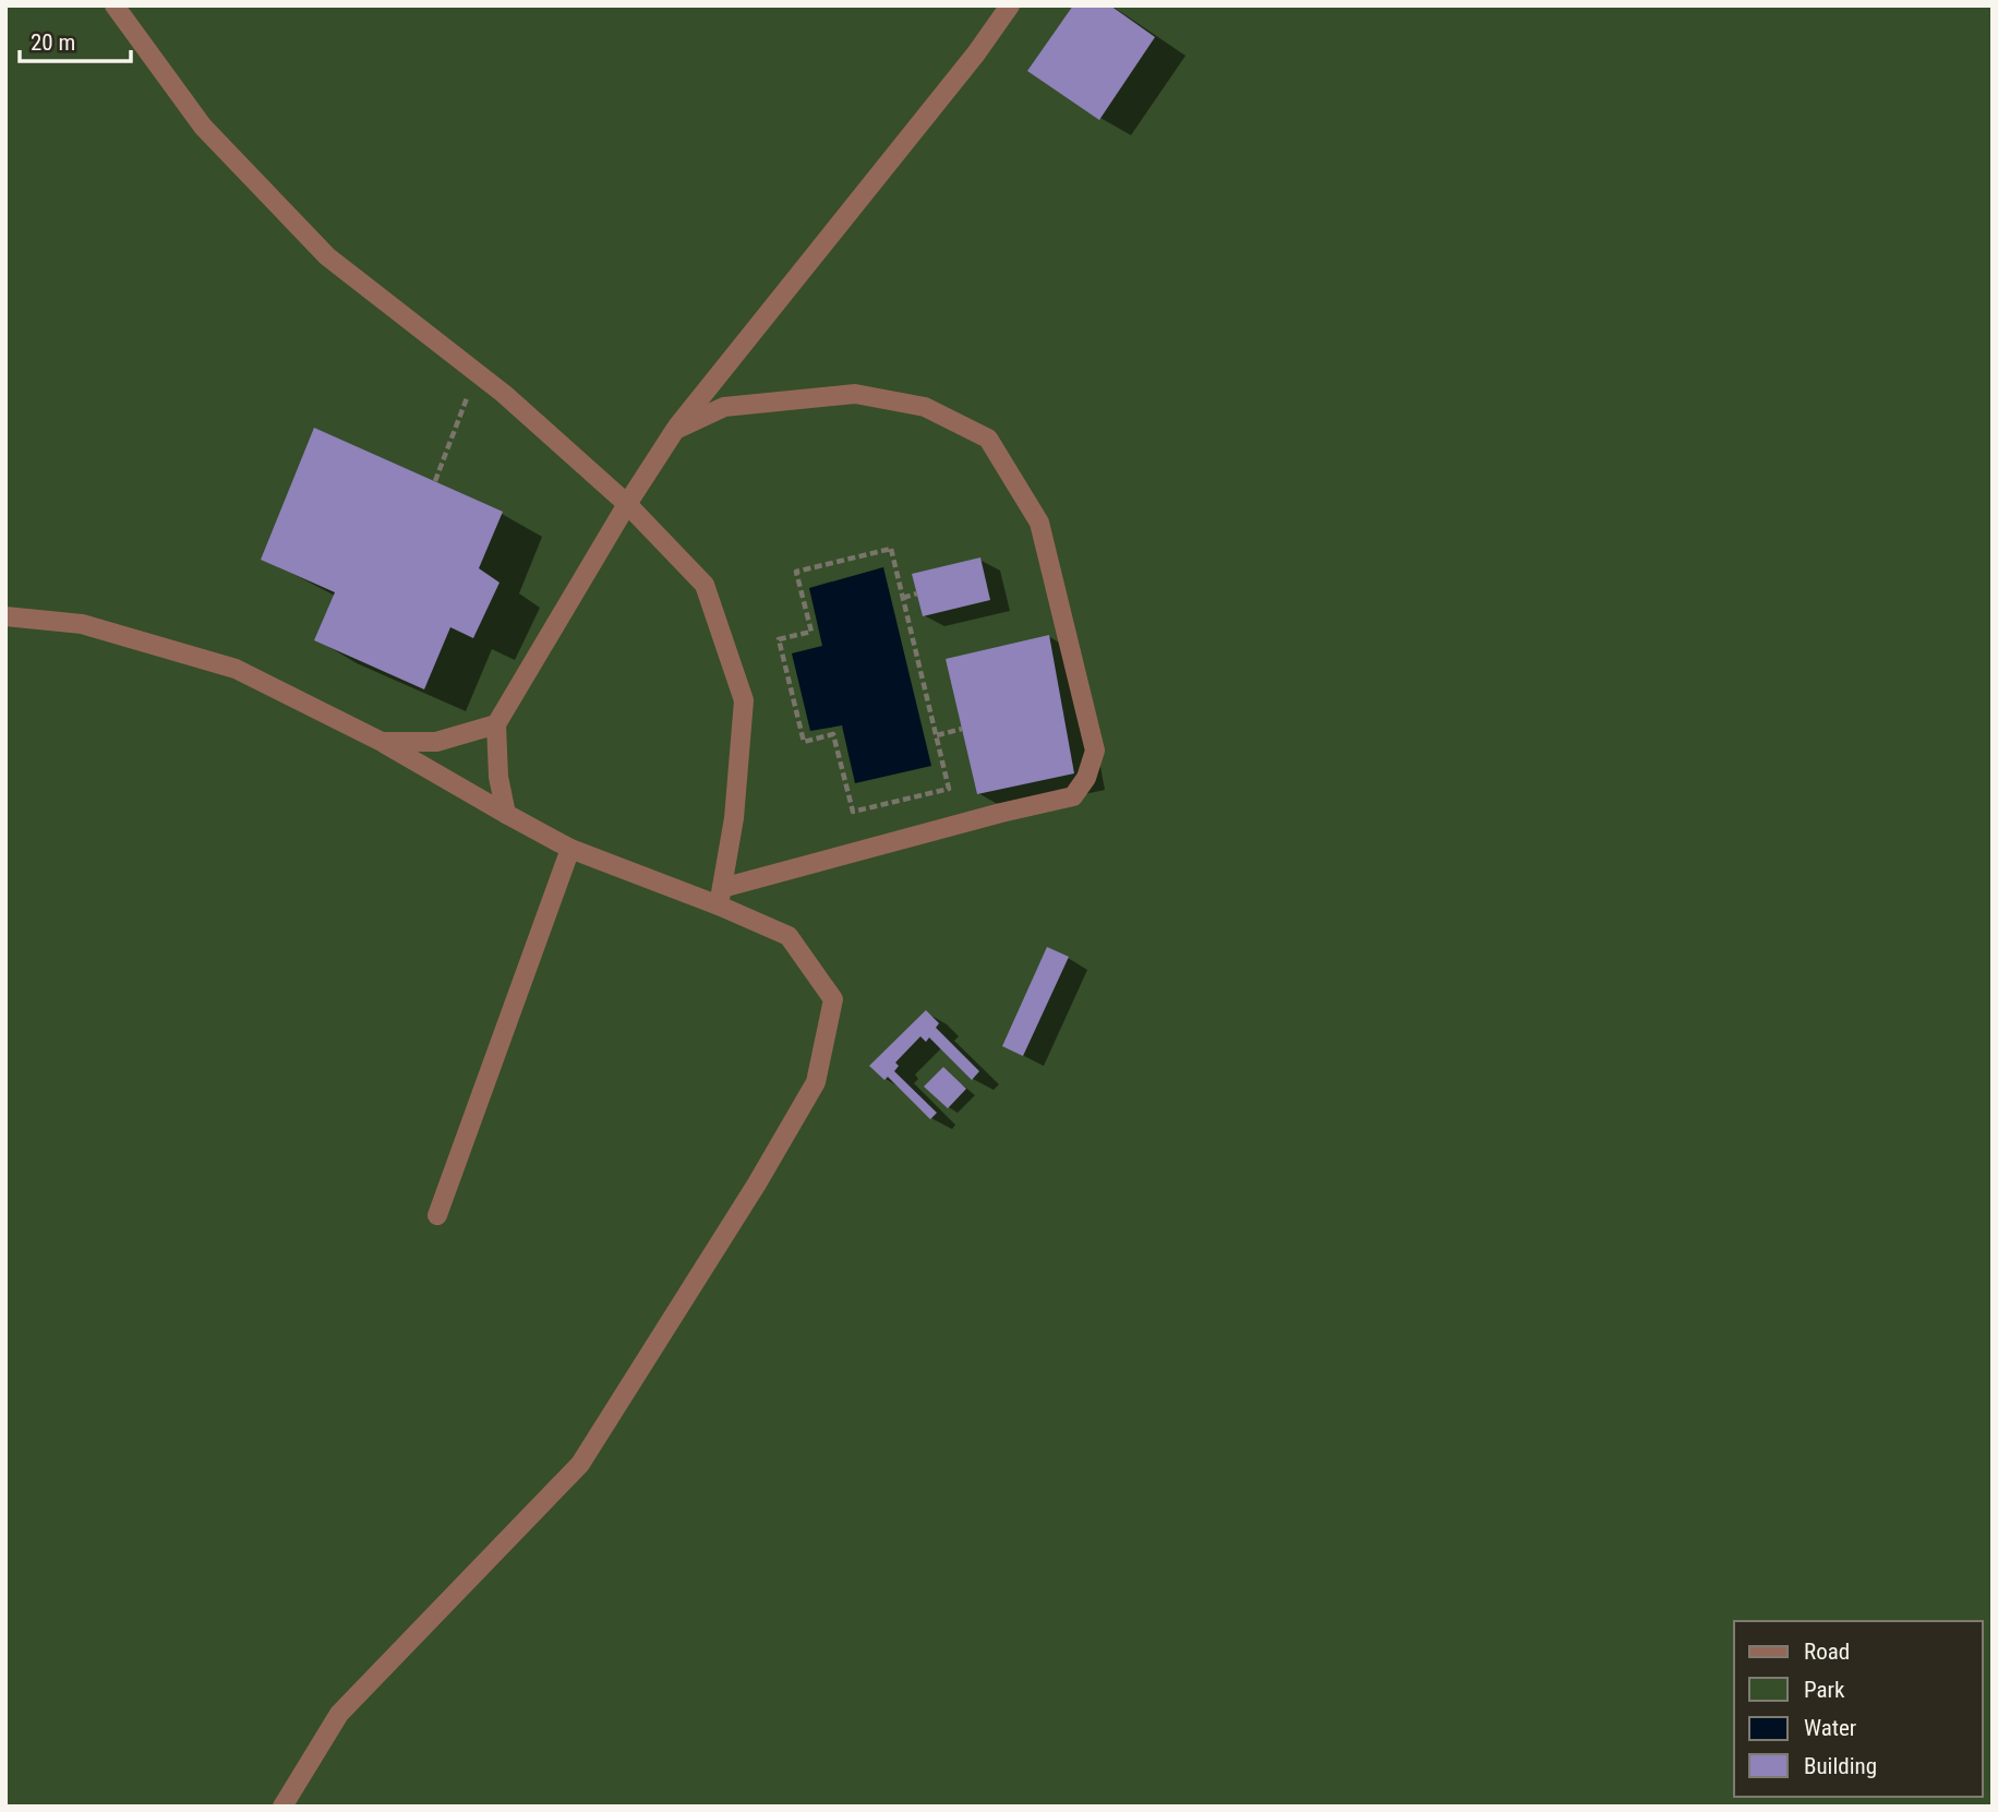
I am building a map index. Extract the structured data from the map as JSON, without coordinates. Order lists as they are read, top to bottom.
{
  "legend": [
    "Road",
    "Park",
    "Water",
    "Building"
  ],
  "scale_bar": "20 m"
}
